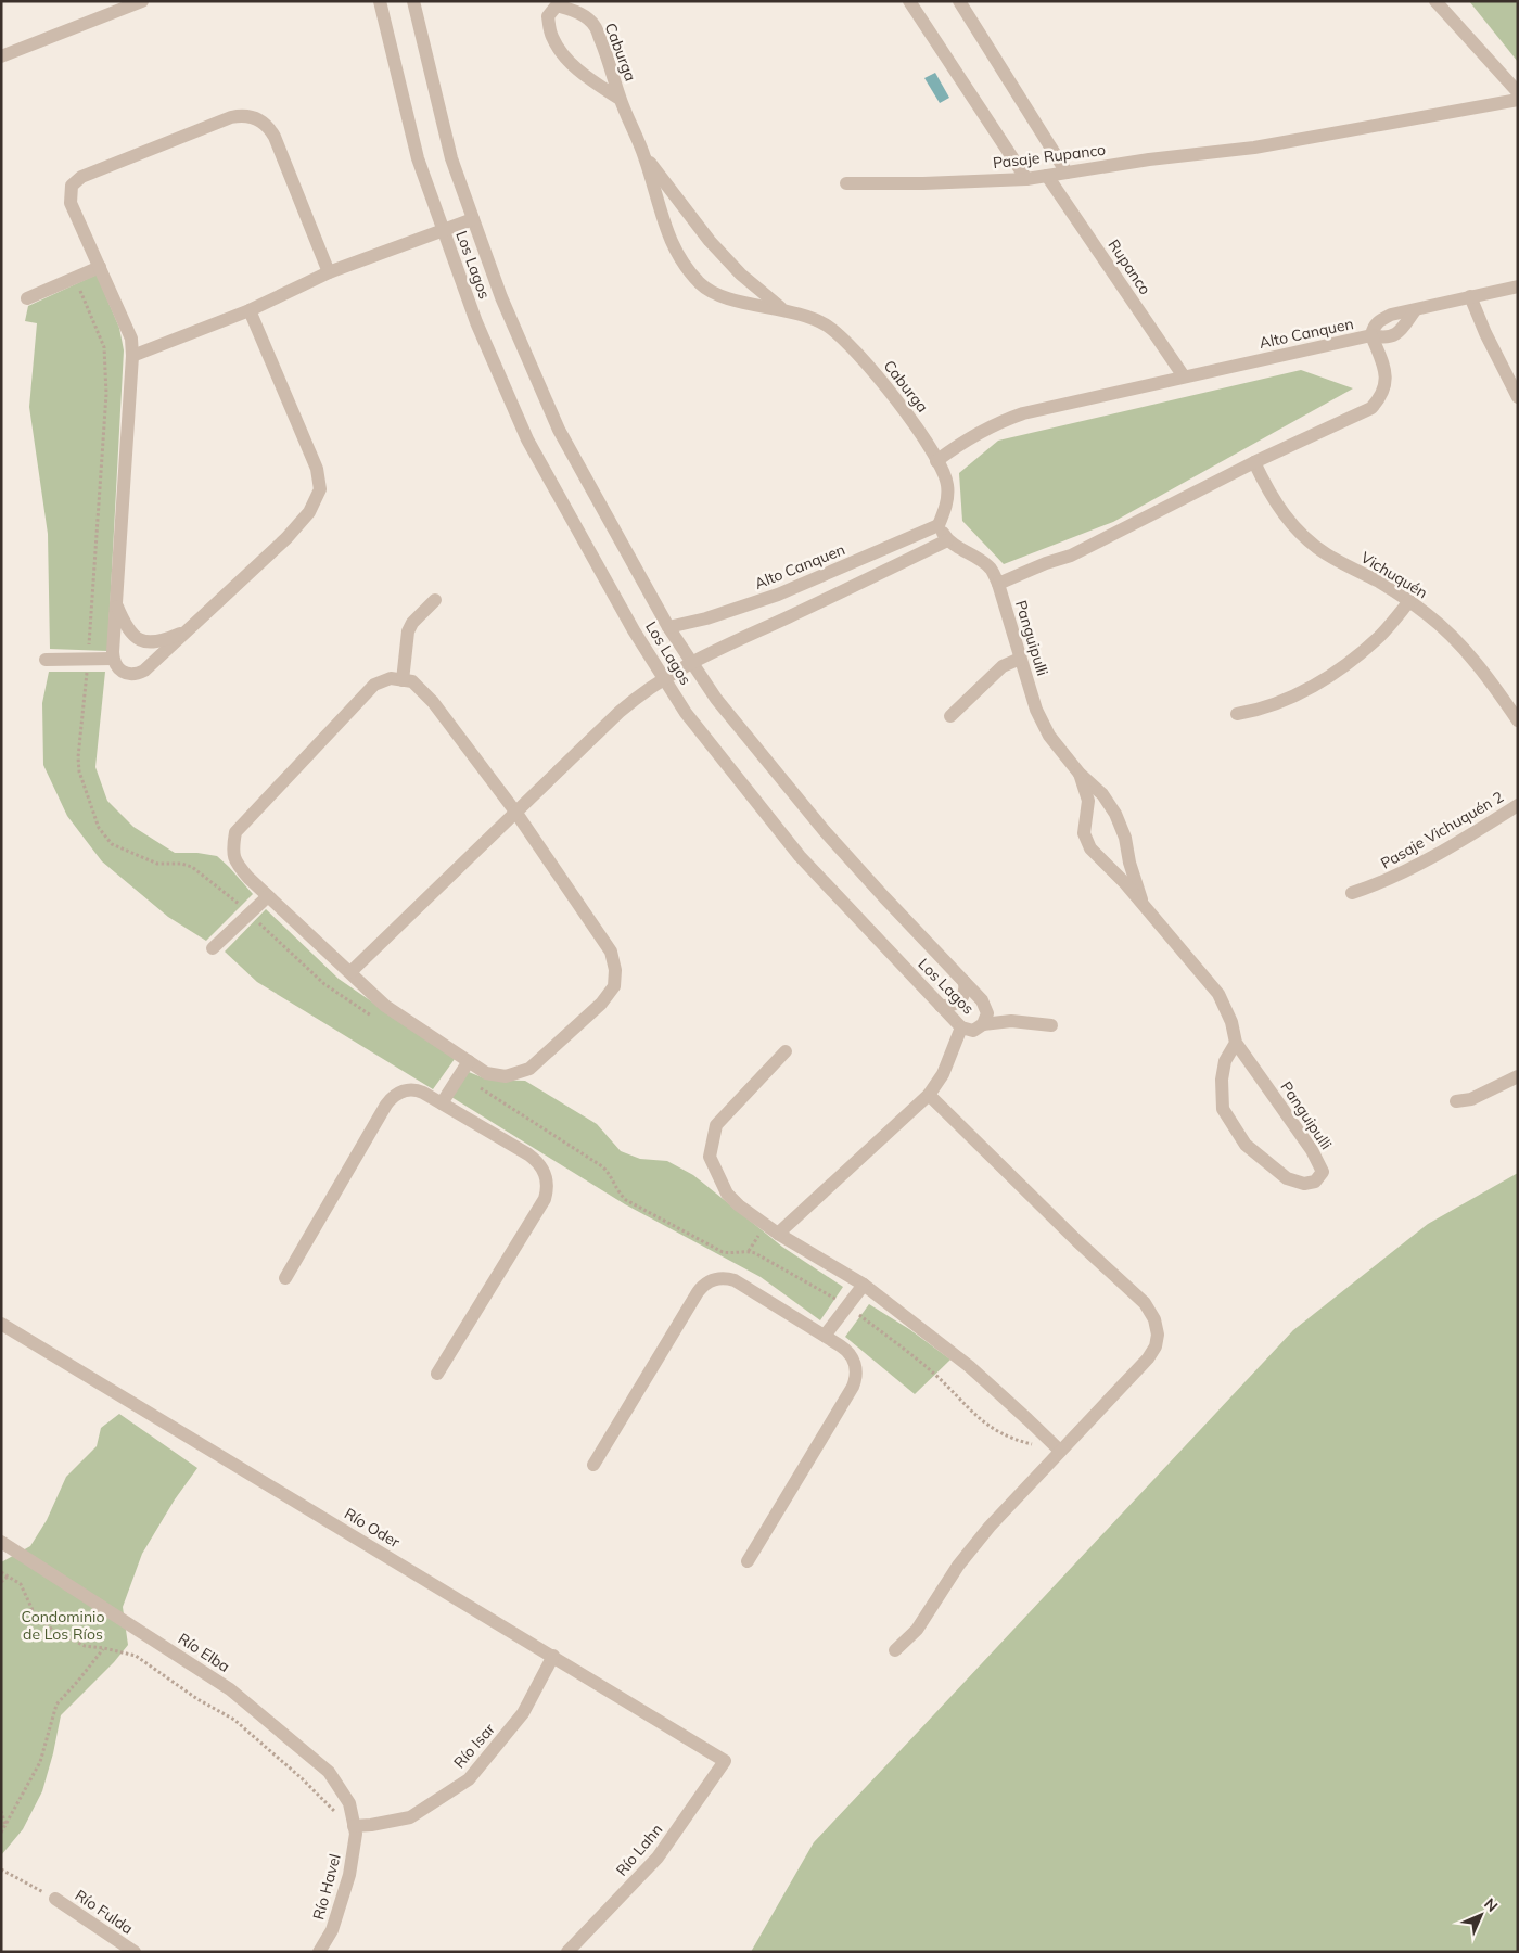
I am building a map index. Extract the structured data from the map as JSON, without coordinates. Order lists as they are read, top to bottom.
{
  "streets": {
    "street": [
      "Caburga",
      "Pasaje Rupanco",
      "Los Lagos",
      "Rupanco",
      "Alto Canquen",
      "Vichuquén",
      "Panguipulli",
      "Pasaje Vichuquén 2",
      "Río Oder",
      "Río Elba",
      "Río Isar",
      "Río Lahn",
      "Río Havel",
      "Río Fulda"
    ]
  },
  "crossings": [
    ["Caburga", "Alto Canquen"],
    ["Pasaje Rupanco", "Rupanco"],
    ["Los Lagos", "Alto Canquen"],
    ["Rupanco", "Alto Canquen"],
    ["Alto Canquen", "Vichuquén"],
    ["Alto Canquen", "Panguipulli"],
    ["Río Oder", "Río Isar"],
    ["Río Oder", "Río Lahn"],
    ["Río Elba", "Río Isar"],
    ["Río Elba", "Río Havel"],
    ["Río Isar", "Río Havel"]
  ],
  "parks": ["Condominio de Los Ríos"],
  "north": "top right"
}
